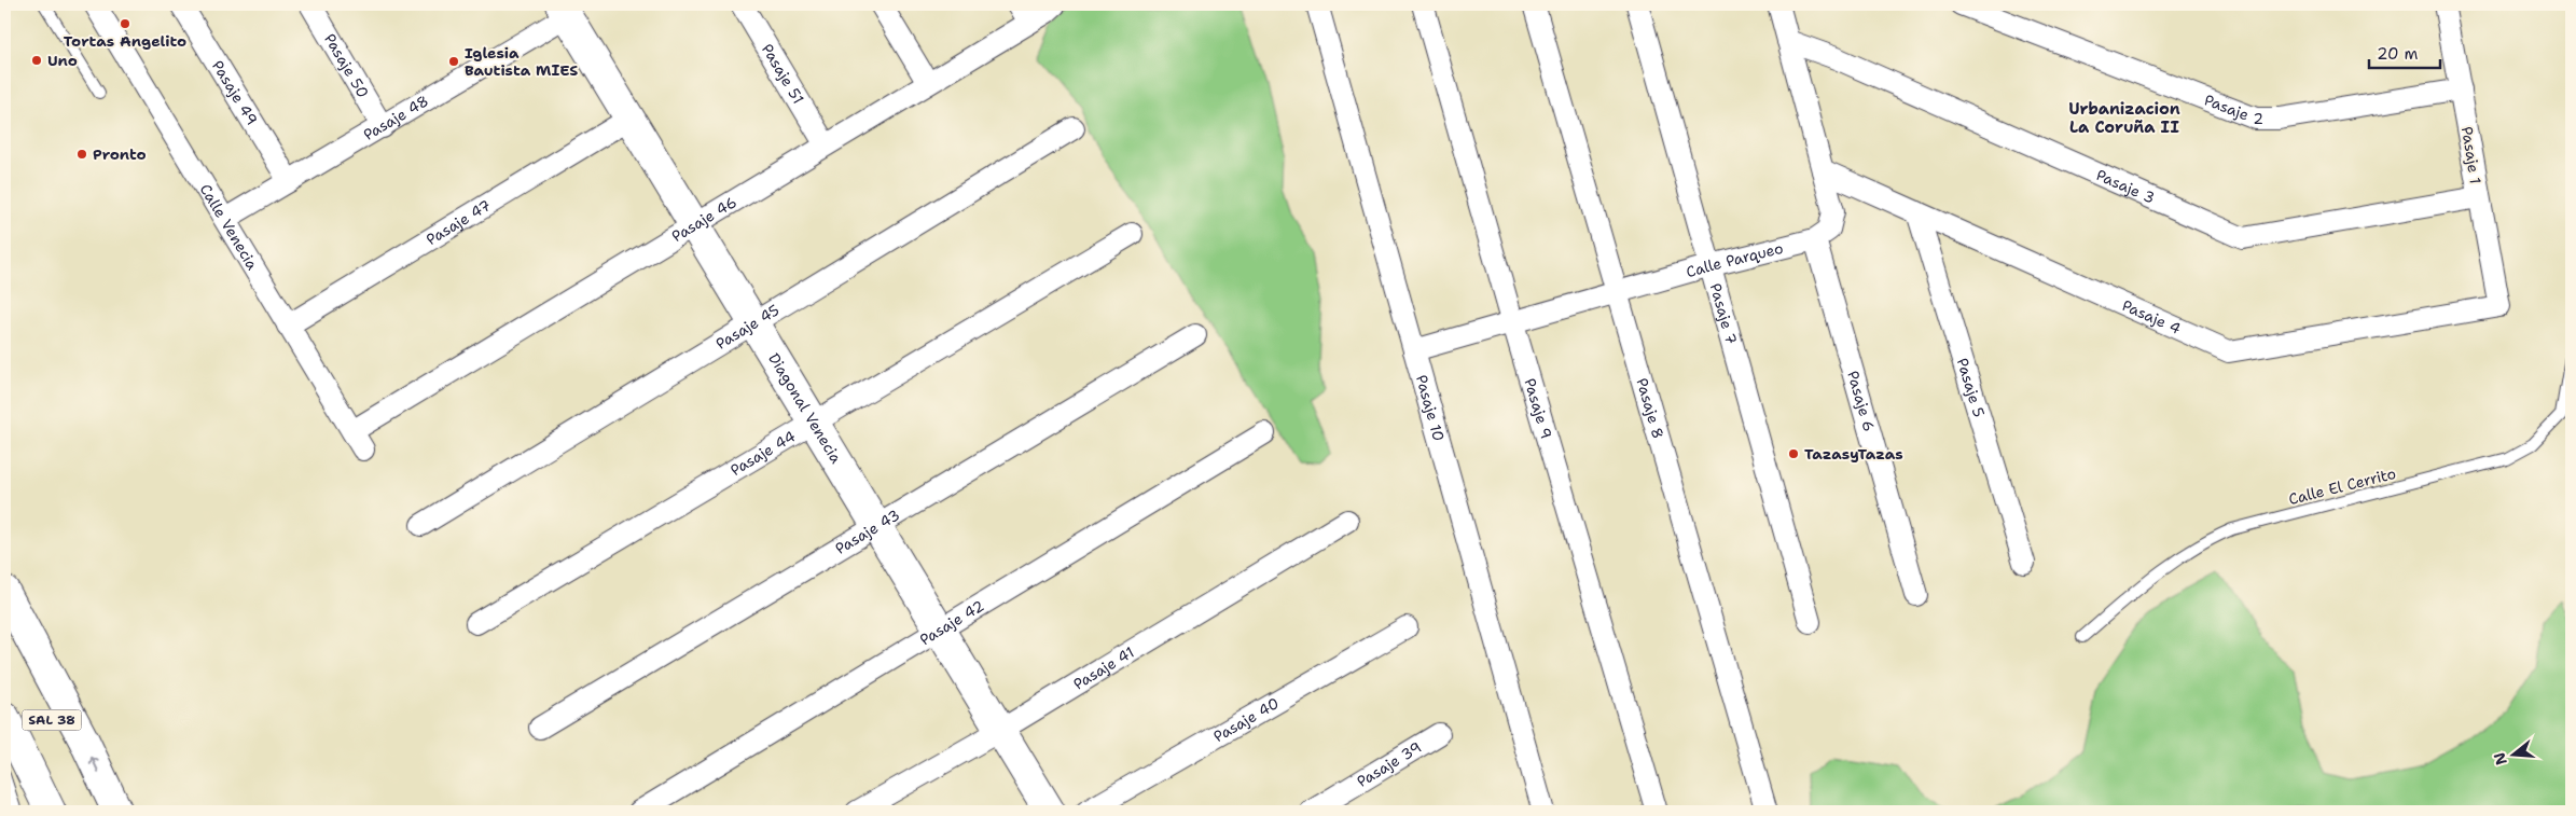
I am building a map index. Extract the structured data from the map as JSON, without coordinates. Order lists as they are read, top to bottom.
{
  "streets": {
    "main road": ["Diagonal Venecia", "SAL 38"],
    "street": [
      "Pasaje 50",
      "Pasaje 51",
      "Pasaje 49",
      "Pasaje 2",
      "Pasaje 48",
      "Pasaje 1",
      "Pasaje 3",
      "Pasaje 46",
      "Pasaje 47",
      "Calle Venecia",
      "Calle Parqueo",
      "Pasaje 7",
      "Pasaje 4",
      "Pasaje 45",
      "Pasaje 5",
      "Pasaje 6",
      "Pasaje 10",
      "Pasaje 9",
      "Pasaje 8",
      "Pasaje 44",
      "Pasaje 43",
      "Pasaje 42",
      "Pasaje 41",
      "Pasaje 40",
      "Pasaje 39"
    ],
    "lane": ["Calle El Cerrito"]
  },
  "crossings": [
    ["Pasaje 50", "Pasaje 48"],
    ["Pasaje 51", "Pasaje 46"],
    ["Pasaje 49", "Pasaje 48"],
    ["Pasaje 2", "Pasaje 1"],
    ["Pasaje 48", "Calle Venecia"],
    ["Pasaje 48", "Diagonal Venecia"],
    ["Pasaje 1", "Pasaje 3"],
    ["Pasaje 1", "Pasaje 4"],
    ["Pasaje 46", "Calle Venecia"],
    ["Pasaje 46", "Diagonal Venecia"],
    ["Pasaje 47", "Calle Venecia"],
    ["Pasaje 47", "Diagonal Venecia"],
    ["Calle Parqueo", "Pasaje 7"],
    ["Calle Parqueo", "Pasaje 6"],
    ["Calle Parqueo", "Pasaje 10"],
    ["Calle Parqueo", "Pasaje 9"],
    ["Calle Parqueo", "Pasaje 8"],
    ["Pasaje 4", "Pasaje 5"],
    ["Pasaje 45", "Diagonal Venecia"],
    ["Diagonal Venecia", "Pasaje 44"],
    ["Diagonal Venecia", "Pasaje 43"],
    ["Diagonal Venecia", "Pasaje 42"],
    ["Diagonal Venecia", "Pasaje 41"]
  ],
  "districts": ["Urbanizacion La Coruña II"],
  "places": [
    "Tortas Angelito",
    "Uno",
    "Iglesia Bautista MIES",
    "Pronto",
    "TazasyTazas"
  ],
  "scale_bar": "20 m",
  "north": "left"
}
